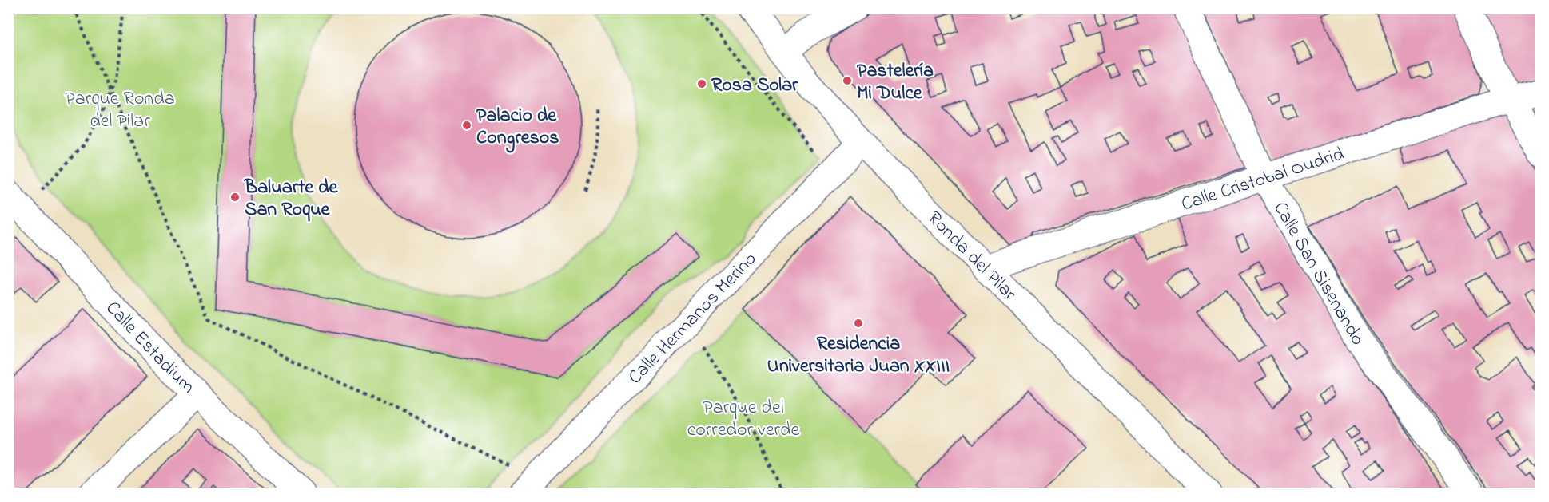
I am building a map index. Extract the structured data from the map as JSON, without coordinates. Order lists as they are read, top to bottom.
{
  "streets": {
    "street": [
      "Calle Cristobal Oudrid",
      "Ronda del Pilar",
      "Calle San Sisenando",
      "Calle Hermanos Merino",
      "Calle Estadium"
    ]
  },
  "crossings": [
    ["Calle Cristobal Oudrid", "Ronda del Pilar"],
    ["Calle Cristobal Oudrid", "Calle San Sisenando"],
    ["Ronda del Pilar", "Calle Hermanos Merino"]
  ],
  "parks": ["Parque Ronda del Pilar", "Parque del corredor verde"],
  "places": [
    "Pastelería Mi Dulce",
    "Rosa Solar",
    "Palacio de Congresos",
    "Baluarte de San Roque",
    "Residencia Universitaria Juan XXIII"
  ]
}
